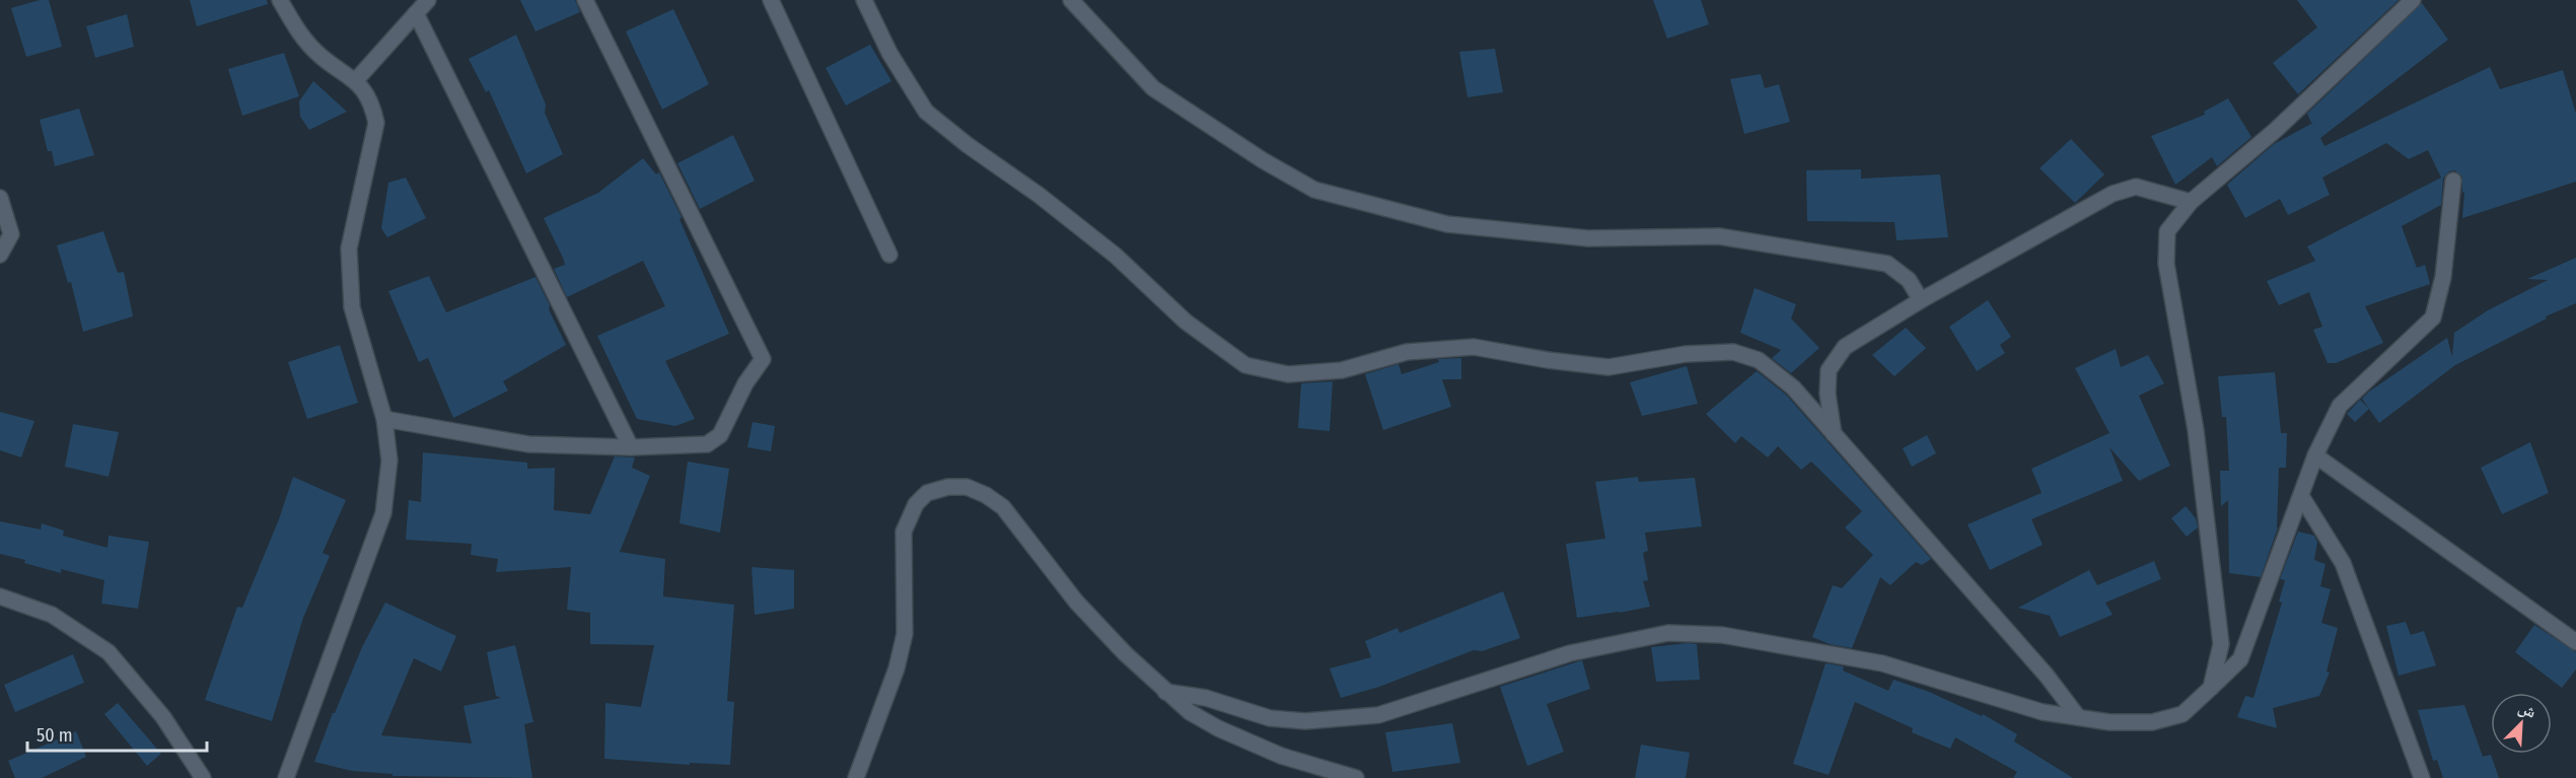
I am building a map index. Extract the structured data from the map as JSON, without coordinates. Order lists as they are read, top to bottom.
{
  "scale_bar": "50 m",
  "north": "top right"
}
